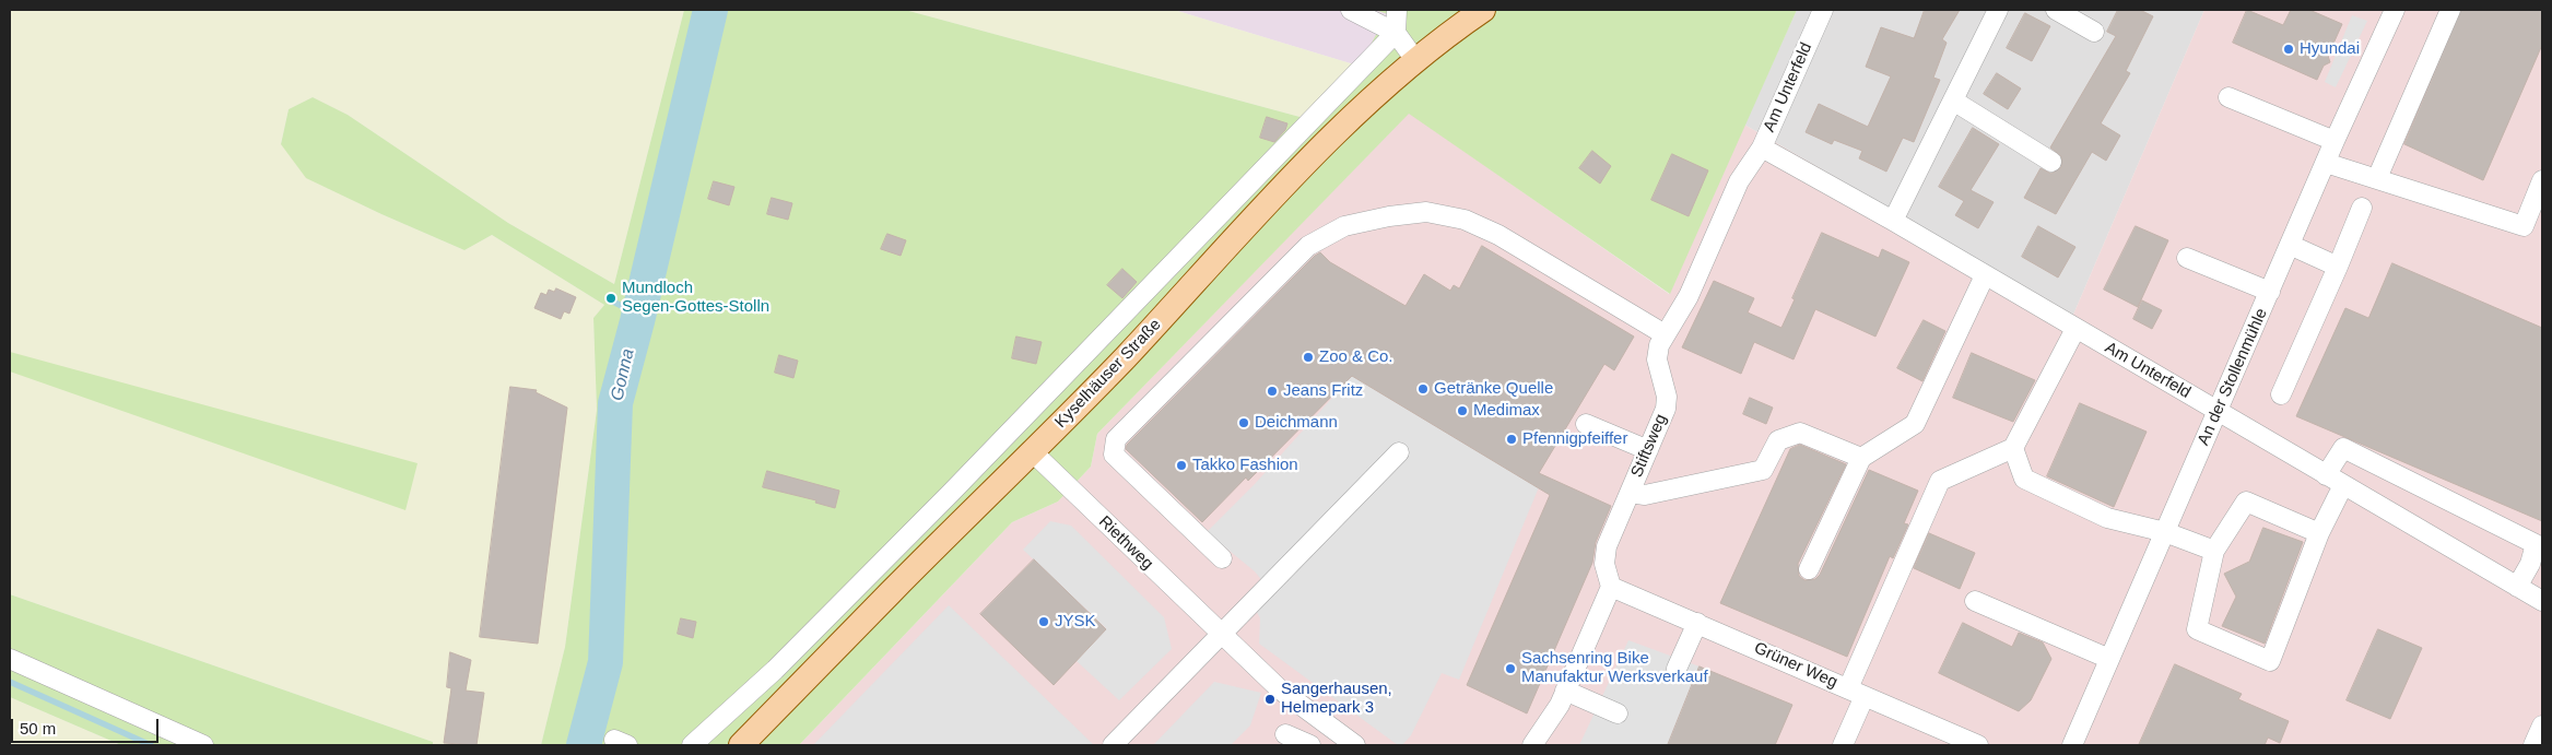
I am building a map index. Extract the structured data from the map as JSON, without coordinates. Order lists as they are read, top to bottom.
{
  "streets": {
    "main road": ["Kyselhäuser Straße"],
    "street": [
      "Am Unterfeld",
      "An der Stollenmühle",
      "Stiftsweg",
      "Riethweg",
      "Grüner Weg"
    ]
  },
  "crossings": [
    ["Am Unterfeld", "An der Stollenmühle"],
    ["Am Unterfeld", "Stiftsweg"],
    ["Kyselhäuser Straße", "Riethweg"],
    ["Stiftsweg", "Grüner Weg"]
  ],
  "water": ["Gonna"],
  "places": [
    "Hyundai",
    "Mundloch Segen-Gottes-Stolln",
    "Zoo & Co.",
    "Getränke Quelle",
    "Jeans Fritz",
    "Medimax",
    "Deichmann",
    "Pfennigpfeiffer",
    "Takko Fashion",
    "JYSK",
    "Sachsenring Bike Manufaktur Werksverkauf",
    "Sangerhausen, Helmepark 3"
  ],
  "scale_bar": "50 m"
}
